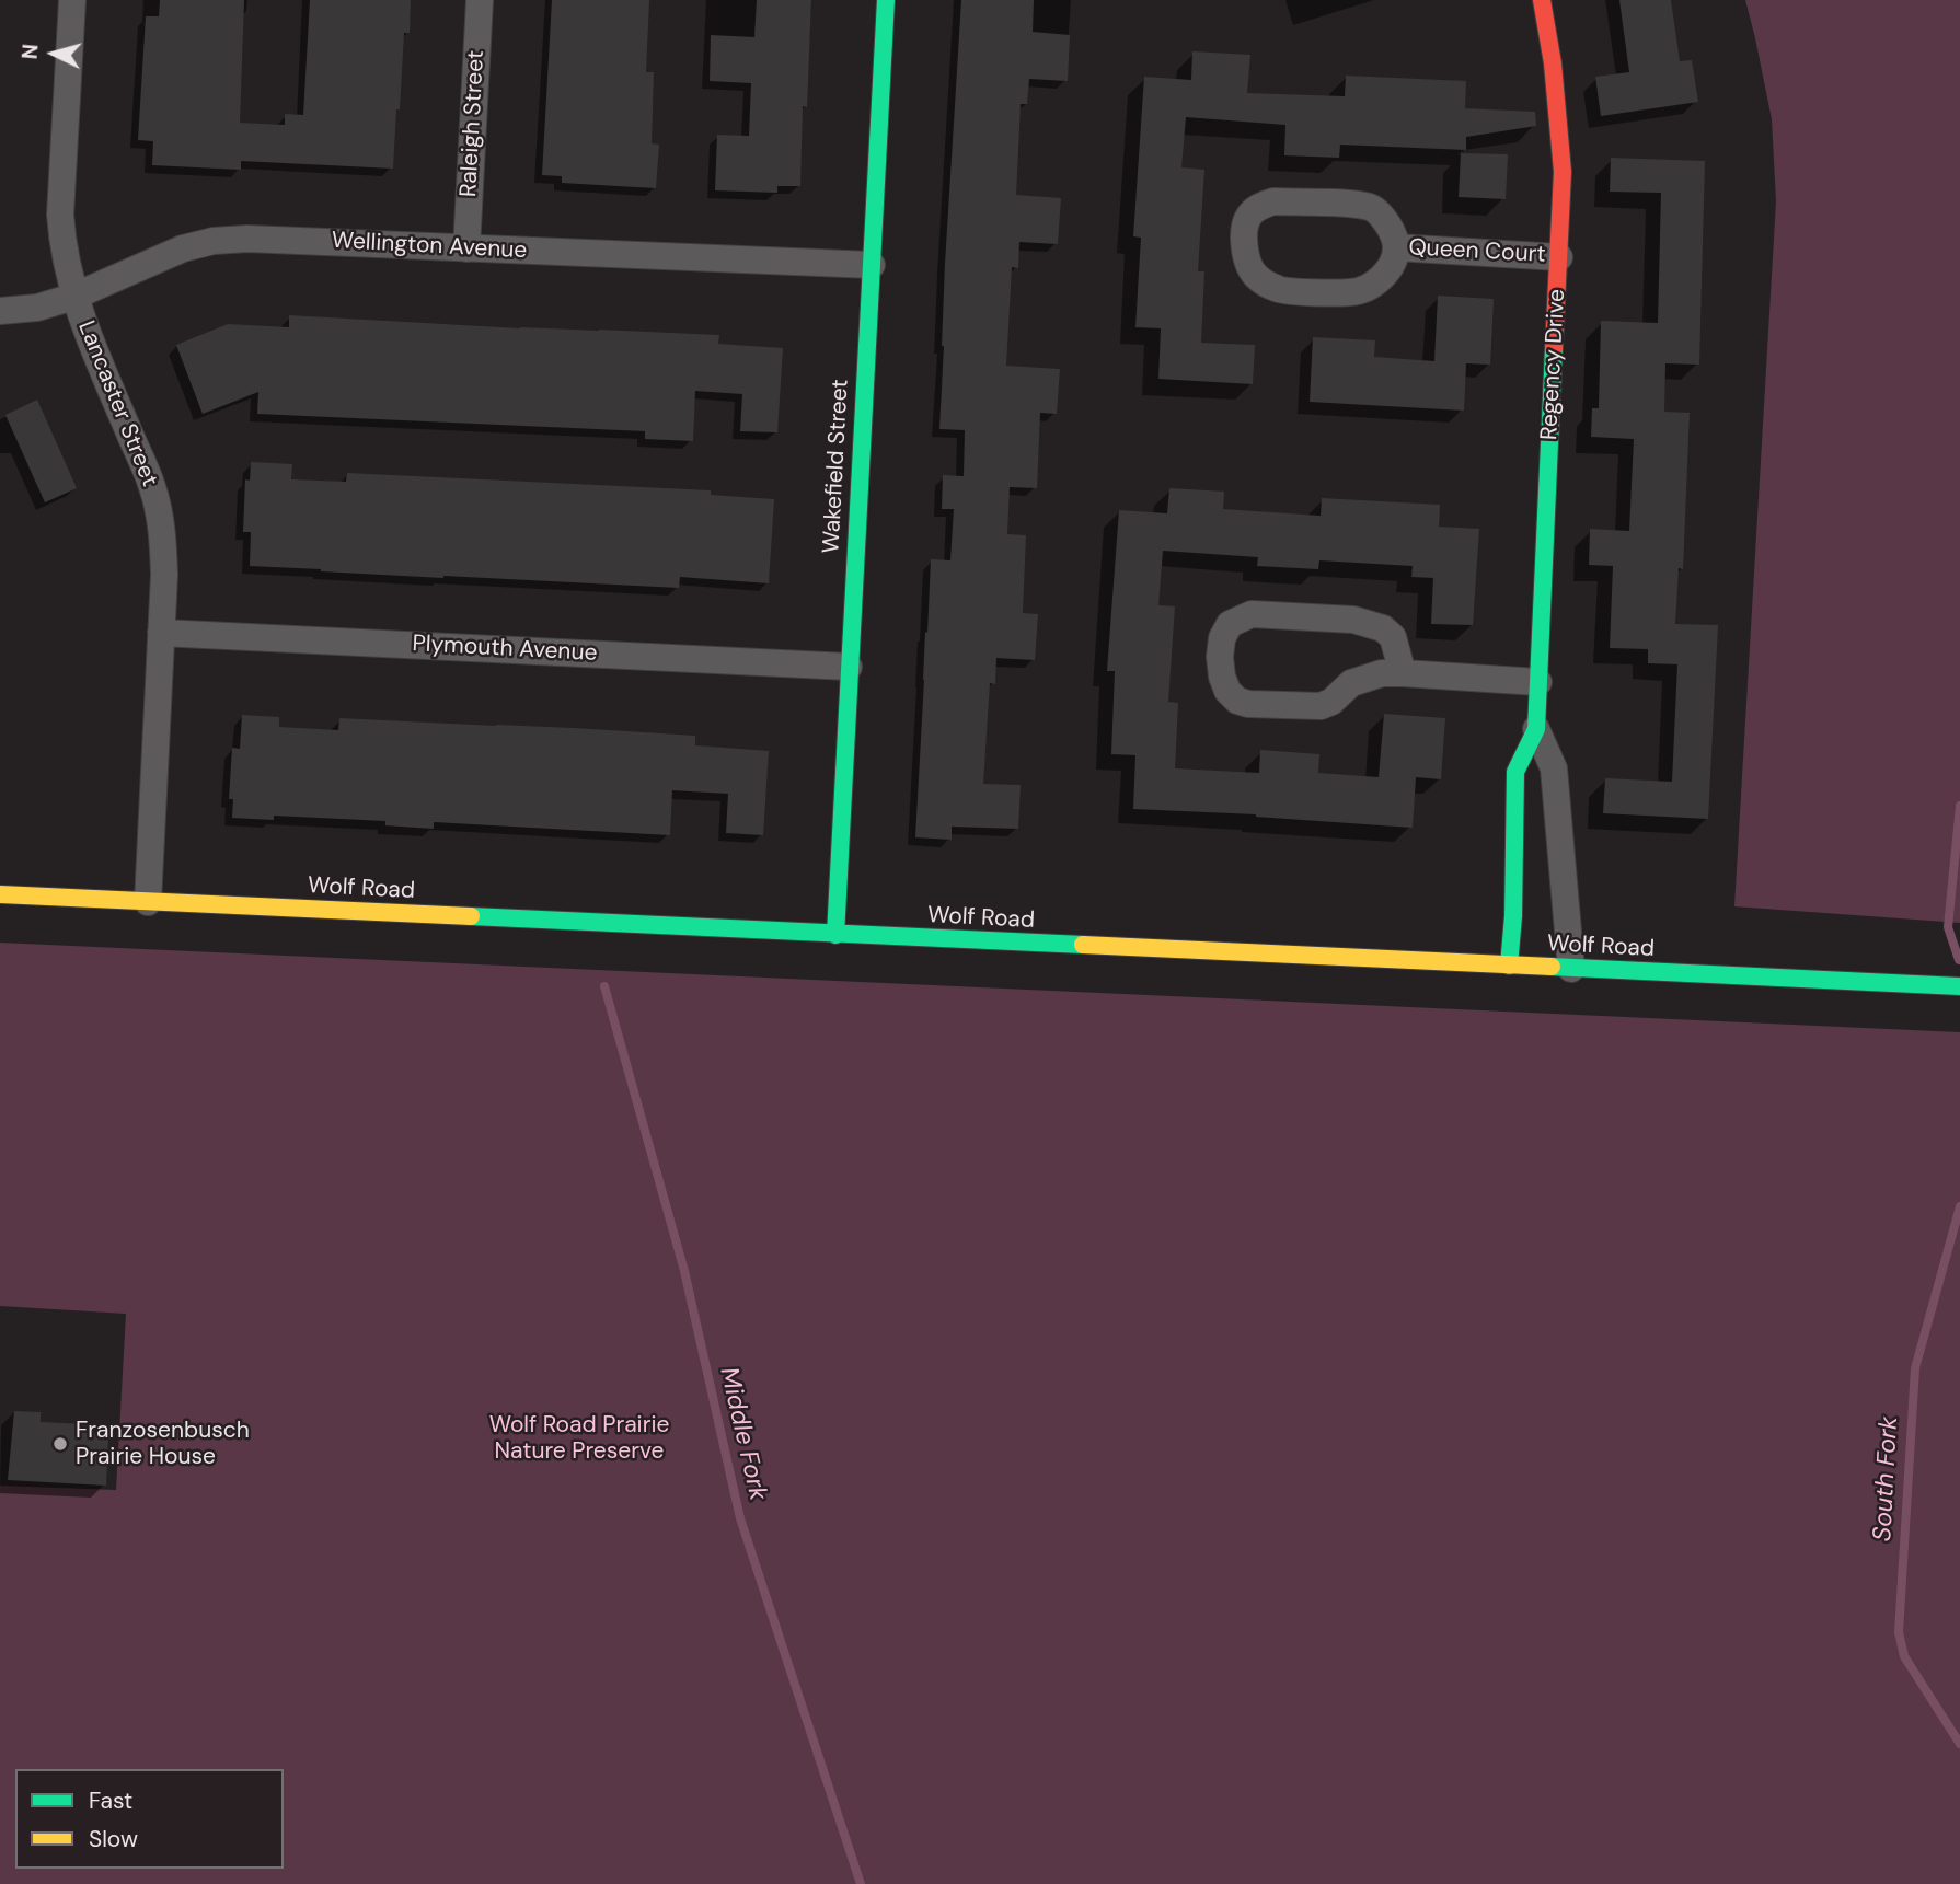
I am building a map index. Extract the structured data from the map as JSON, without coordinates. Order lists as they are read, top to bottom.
{
  "streets": {
    "main road": ["Regency Drive", "Wakefield Street", "Wolf Road"],
    "street": [
      "Raleigh Street",
      "Wellington Avenue",
      "Queen Court",
      "Lancaster Street",
      "Plymouth Avenue"
    ]
  },
  "crossings": [
    ["Raleigh Street", "Wellington Avenue"],
    ["Wellington Avenue", "Lancaster Street"],
    ["Wellington Avenue", "Wakefield Street"],
    ["Queen Court", "Regency Drive"],
    ["Regency Drive", "Wolf Road"],
    ["Lancaster Street", "Plymouth Avenue"],
    ["Lancaster Street", "Wolf Road"],
    ["Wakefield Street", "Plymouth Avenue"],
    ["Wakefield Street", "Wolf Road"]
  ],
  "water": ["Middle Fork", "South Fork"],
  "parks": ["Wolf Road Prairie Nature Preserve"],
  "places": ["Franzosenbusch Prairie House"],
  "legend": ["Fast", "Slow"],
  "north": "left"
}
